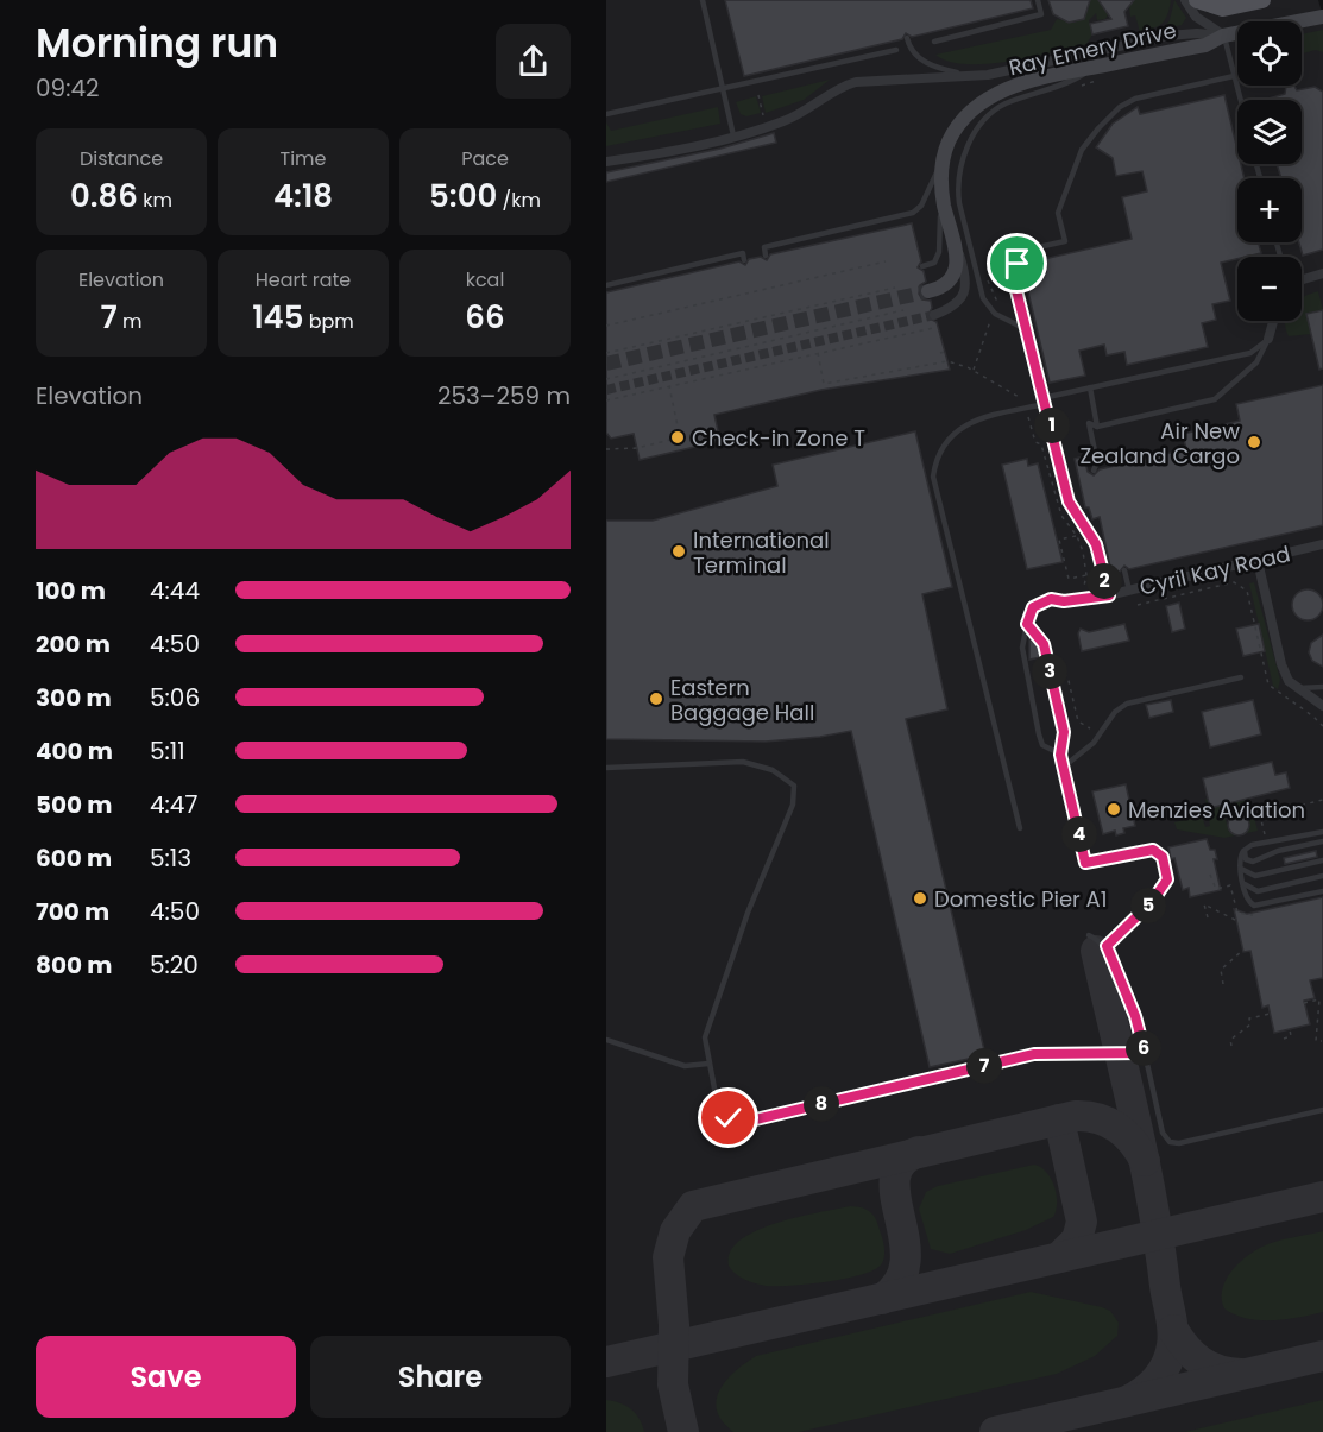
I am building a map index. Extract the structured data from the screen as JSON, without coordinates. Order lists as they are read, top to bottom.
{
  "streets": {
    "street": ["Ray Emery Drive", "Cyril Kay Road"]
  },
  "places": [
    "Check-in Zone T",
    "Air New Zealand Cargo",
    "International Terminal",
    "Eastern Baggage Hall",
    "Menzies Aviation",
    "Domestic Pier A1"
  ],
  "page": {
    "heading": ["Morning run", "09:42"],
    "map_buttons": ["+", "−"],
    "stats": [
      ["Distance", "0.86 km"],
      ["Time", "4:18"],
      ["Pace", "5:00 /km"],
      ["Elevation", "7 m"],
      ["Heart rate", "145 bpm"],
      ["kcal", "66"]
    ],
    "chart": ["Elevation", "253–259 m"],
    "pins": [
      "1",
      "2",
      "3",
      "4",
      "5",
      "6",
      "7",
      "8"
    ],
    "list": [
      {
        "name": "100 m",
        "note": "4:44"
      },
      {
        "name": "200 m",
        "note": "4:50"
      },
      {
        "name": "300 m",
        "note": "5:06"
      },
      {
        "name": "400 m",
        "note": "5:11"
      },
      {
        "name": "500 m",
        "note": "4:47"
      },
      {
        "name": "600 m",
        "note": "5:13"
      },
      {
        "name": "700 m",
        "note": "4:50"
      },
      {
        "name": "800 m",
        "note": "5:20"
      }
    ],
    "buttons": ["Save", "Share"]
  }
}
